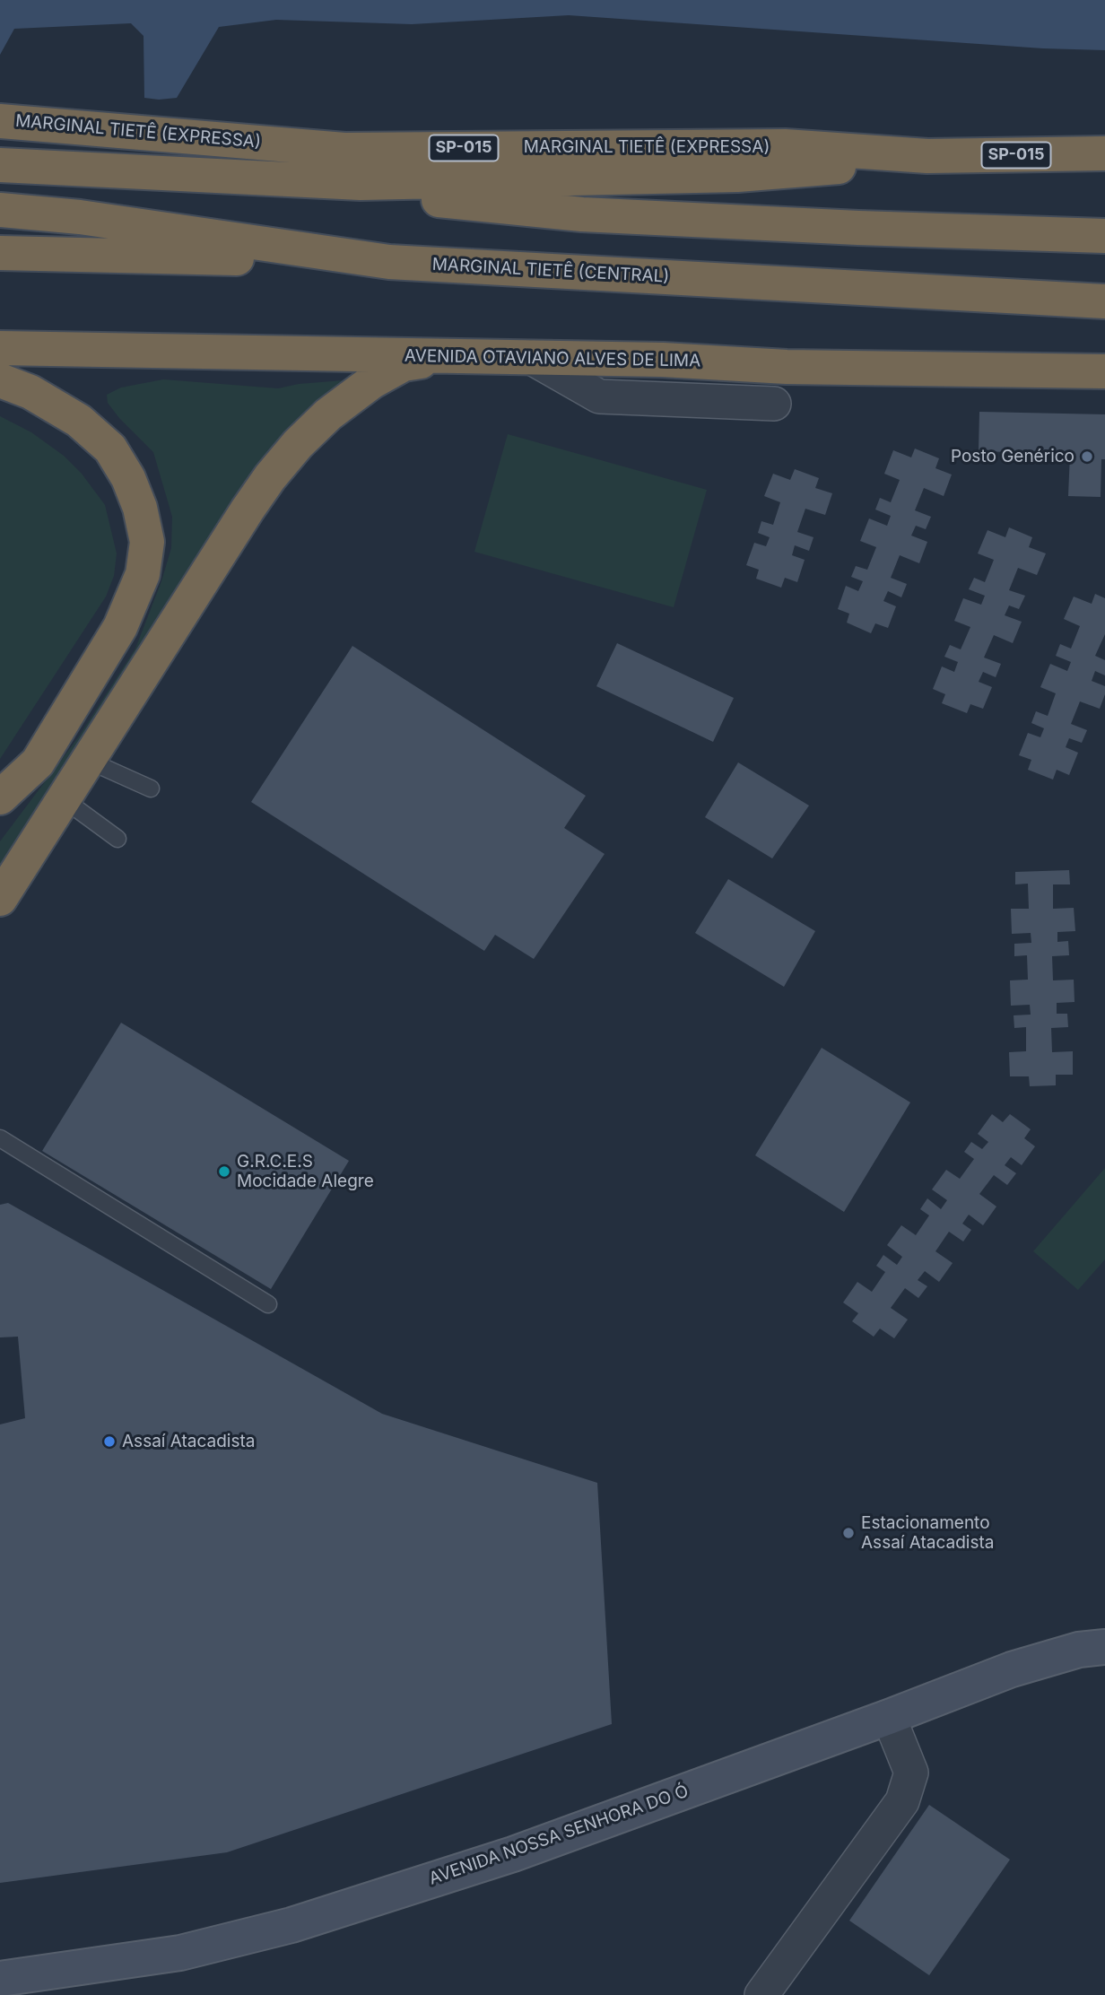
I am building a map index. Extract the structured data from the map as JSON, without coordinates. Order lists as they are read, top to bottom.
{
  "streets": {
    "highway": [
      "MARGINAL TIETÊ (EXPRESSA)",
      "SP-015",
      "MARGINAL TIETÊ (CENTRAL)",
      "AVENIDA OTAVIANO ALVES DE LIMA"
    ],
    "main road": ["AVENIDA NOSSA SENHORA DO Ó"]
  },
  "crossings": [
    ["MARGINAL TIETÊ (EXPRESSA)", "SP-015"]
  ],
  "places": [
    "Posto Genérico",
    "G.R.C.E.S Mocidade Alegre",
    "Assaí Atacadista",
    "Estacionamento Assaí Atacadista"
  ]
}
